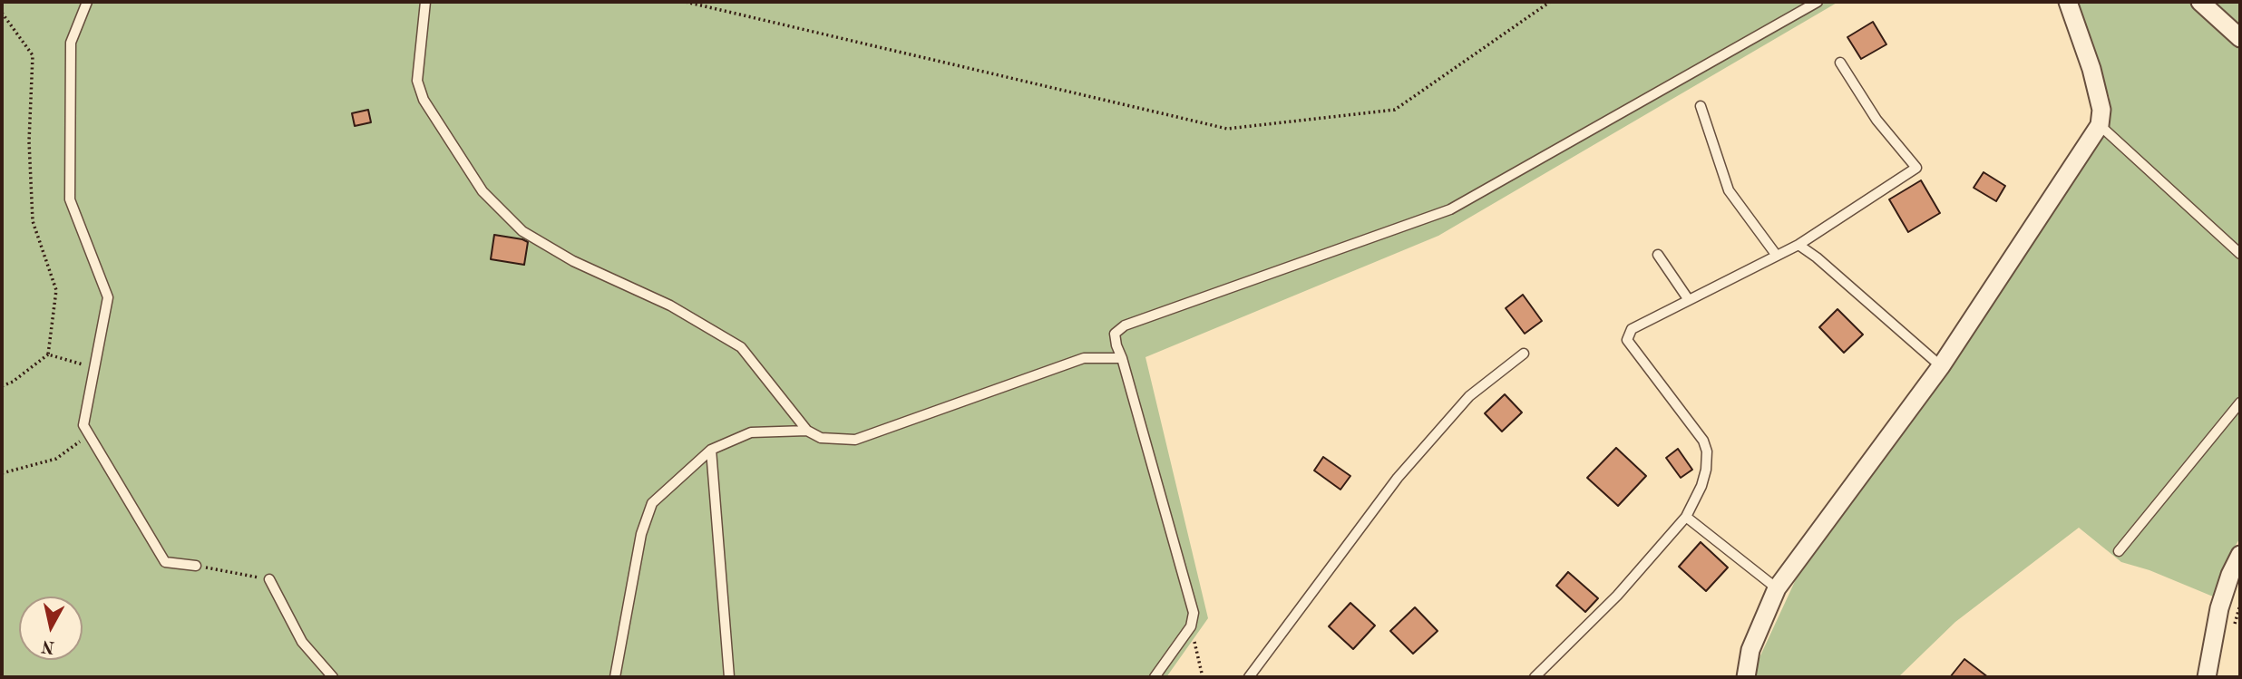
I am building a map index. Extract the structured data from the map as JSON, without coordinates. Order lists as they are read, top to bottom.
{
  "north": "bottom"
}
